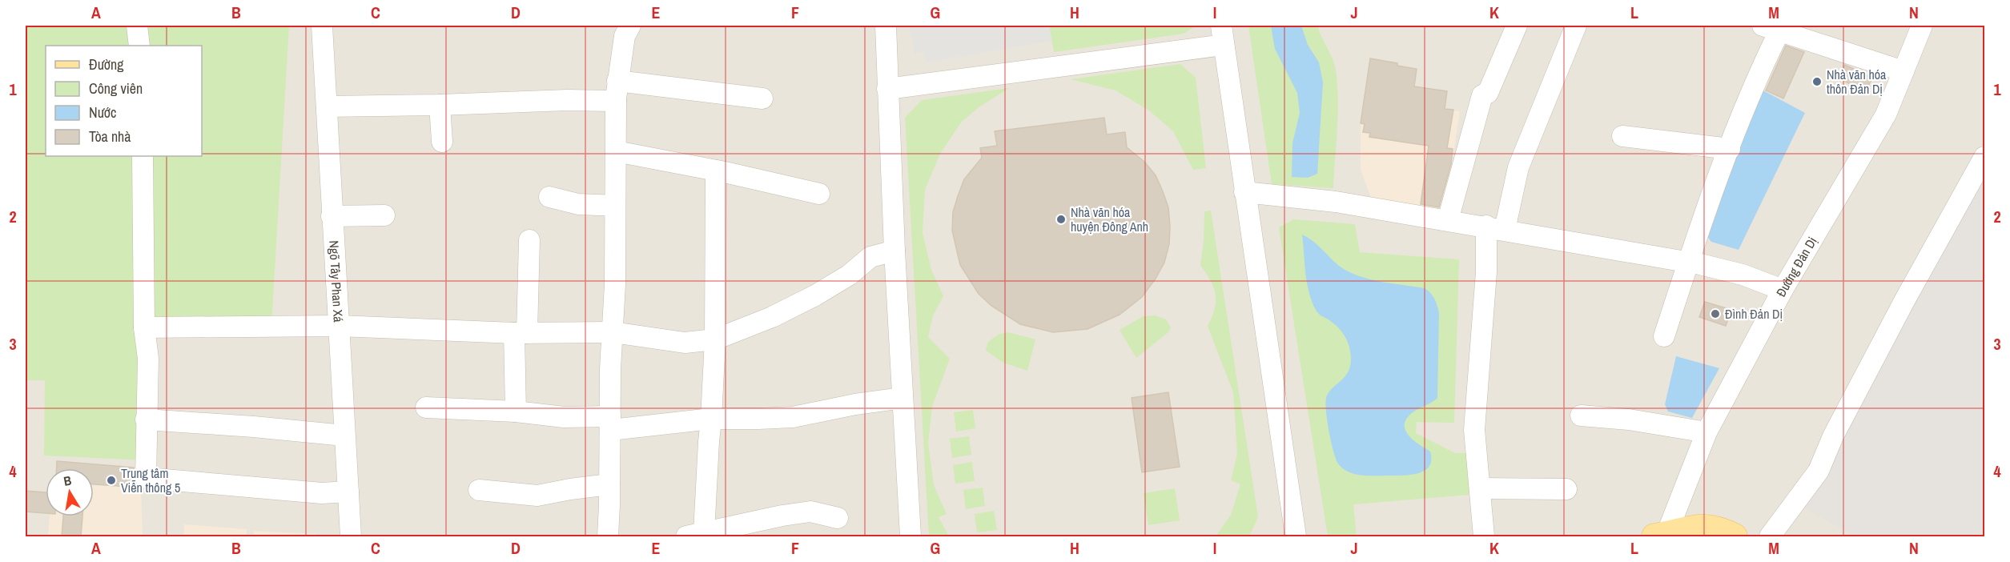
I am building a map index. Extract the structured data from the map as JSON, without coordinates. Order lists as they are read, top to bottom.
{
  "streets": {
    "street": ["Đường Đản Dị", "Ngõ Tây Phan Xá"]
  },
  "places": [
    "Nhà văn hóa thôn Đản Dị",
    "Nhà văn hóa huyện Đông Anh",
    "Đình Đản Dị",
    "Trung tâm Viễn thông 5"
  ],
  "legend": [
    "Đường",
    "Công viên",
    "Nước",
    "Tòa nhà"
  ],
  "north": "top",
  "grid": {
    "columns": [
      "A",
      "B",
      "C",
      "D",
      "E",
      "F",
      "G",
      "H",
      "I",
      "J",
      "K",
      "L",
      "M",
      "N"
    ],
    "rows": [
      "1",
      "2",
      "3",
      "4"
    ]
  }
}
